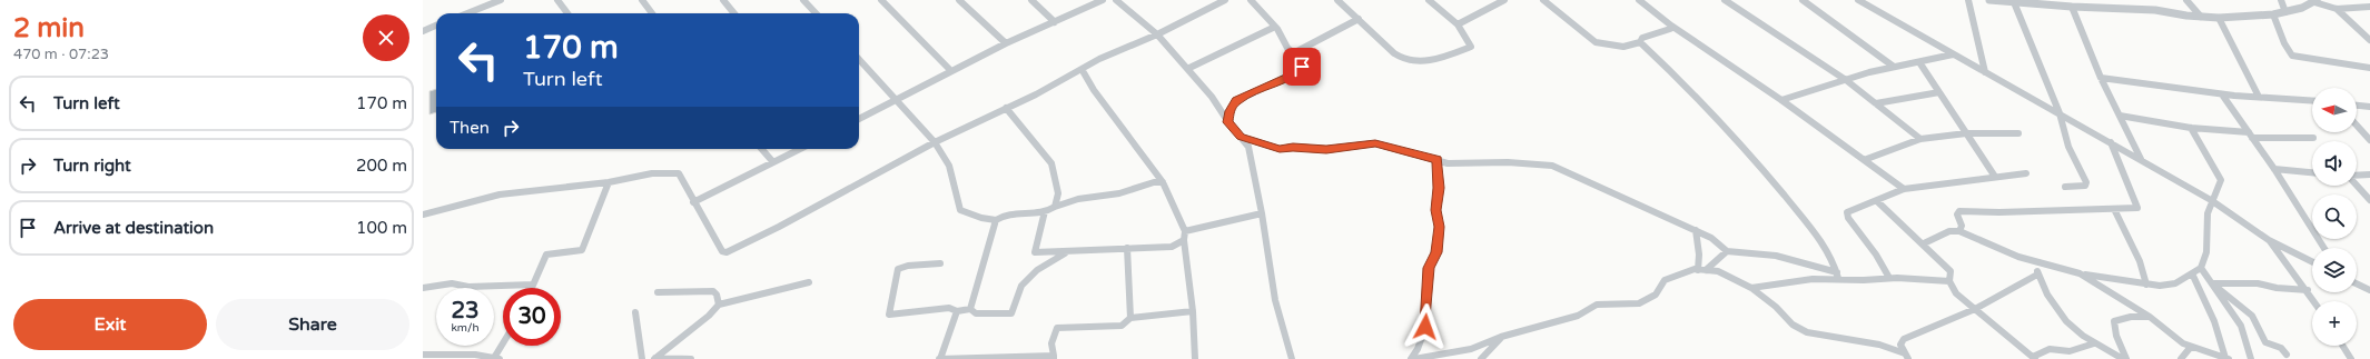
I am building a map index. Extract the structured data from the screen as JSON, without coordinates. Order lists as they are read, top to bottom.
{
  "north": "left",
  "page": {
    "heading": ["2 min", "470 m · 07:23"],
    "turn": ["170 m", "Turn left"],
    "list": [
      {
        "name": "Turn left",
        "value": "170 m"
      },
      {
        "name": "Turn right",
        "value": "200 m"
      },
      {
        "name": "Arrive at destination",
        "value": "100 m"
      }
    ],
    "map_buttons": "+",
    "then": "Then",
    "speed": "23 km/h",
    "limit": "30",
    "buttons": ["Exit", "Share"]
  }
}
